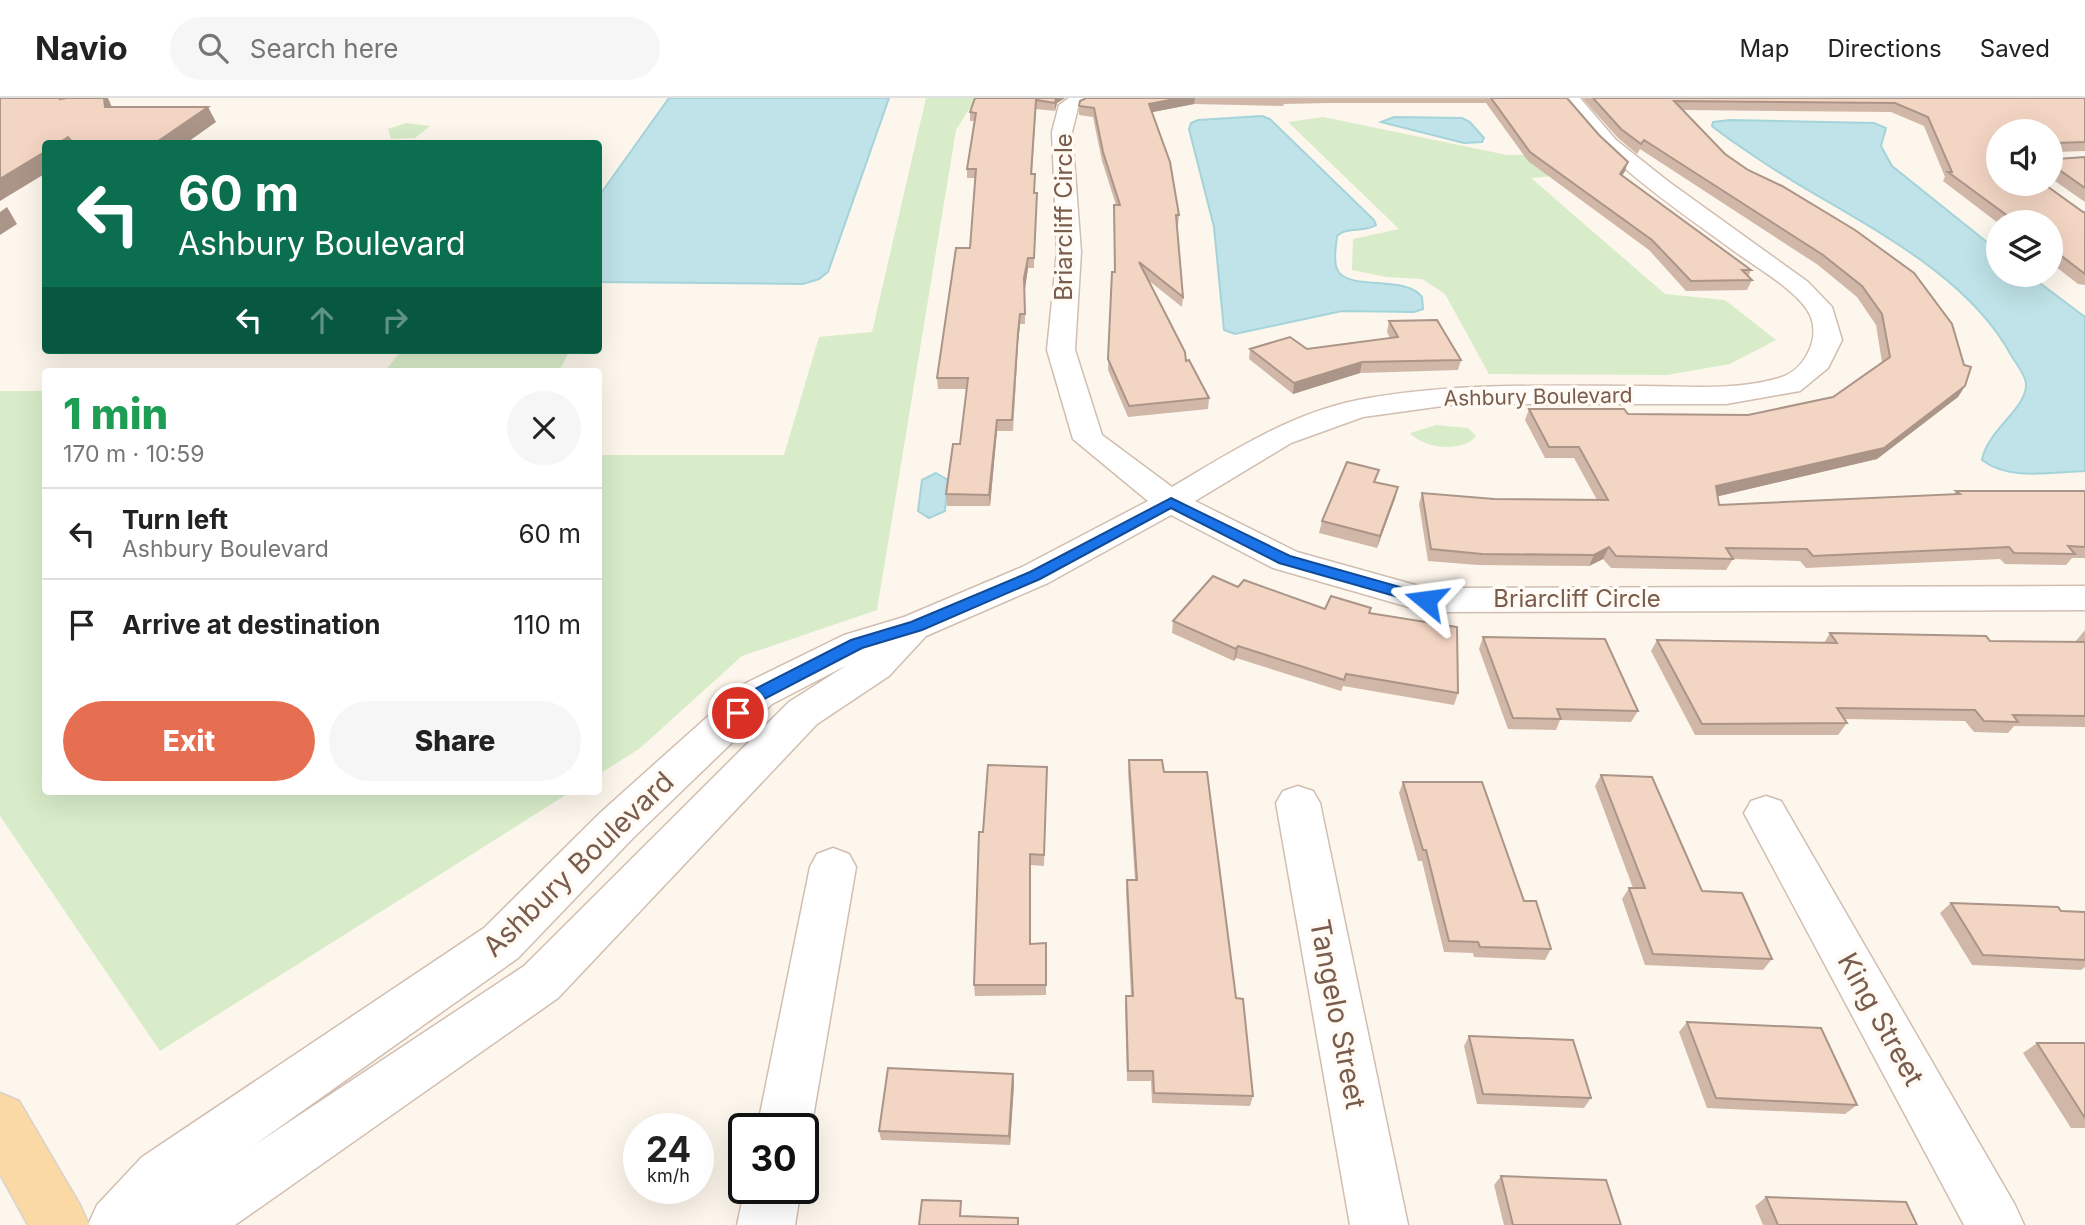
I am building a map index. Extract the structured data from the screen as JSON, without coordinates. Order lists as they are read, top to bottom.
{
  "streets": {
    "street": [
      "Briarcliff Circle",
      "Ashbury Boulevard",
      "Tangelo Street",
      "King Street"
    ]
  },
  "crossings": [
    ["Briarcliff Circle", "Ashbury Boulevard"]
  ],
  "page": {
    "header": "Navio",
    "search": "Search here",
    "nav": ["Map", "Directions", "Saved"],
    "turn": ["60 m", "Ashbury Boulevard"],
    "heading": ["1 min", "170 m · 10:59"],
    "list": [
      {
        "name": "Turn left",
        "note": "Ashbury Boulevard",
        "value": "60 m"
      },
      {
        "name": "Arrive at destination",
        "value": "110 m"
      }
    ],
    "buttons": ["Exit", "Share"],
    "speed": "24 km/h",
    "limit": "30"
  }
}
